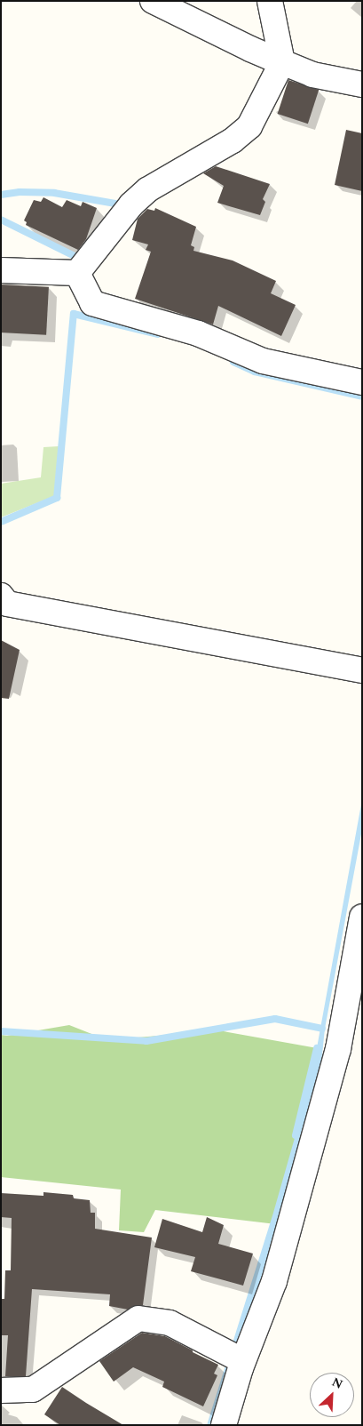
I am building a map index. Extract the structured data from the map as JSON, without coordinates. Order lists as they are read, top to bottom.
{
  "north": "top right"
}
